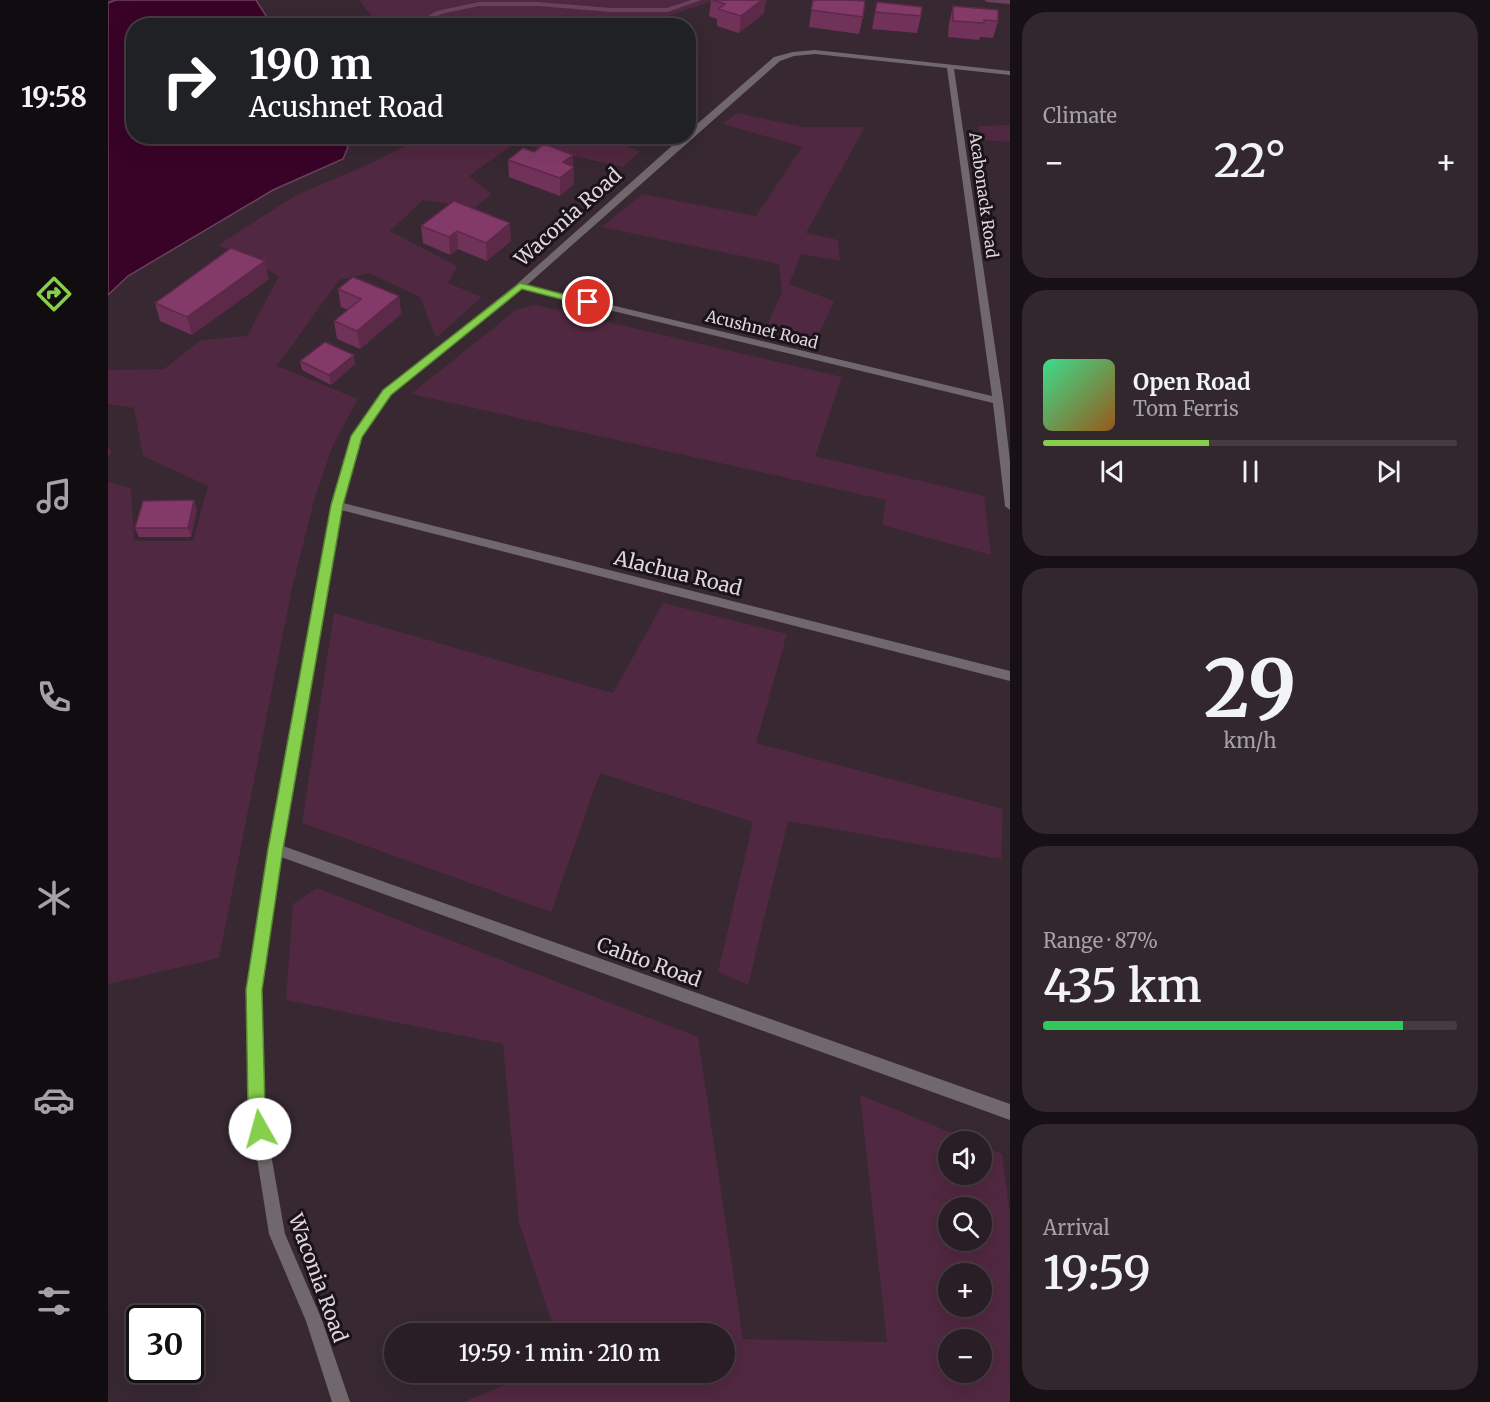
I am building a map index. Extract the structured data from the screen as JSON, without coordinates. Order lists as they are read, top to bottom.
{
  "streets": {
    "street": [
      "Acabonack Road",
      "Waconia Road",
      "Acushnet Road",
      "Alachua Road",
      "Cahto Road"
    ]
  },
  "crossings": [
    ["Acabonack Road", "Waconia Road"],
    ["Acabonack Road", "Acushnet Road"],
    ["Waconia Road", "Acushnet Road"],
    ["Waconia Road", "Alachua Road"],
    ["Waconia Road", "Cahto Road"]
  ],
  "page": {
    "tabs": "19:58",
    "tile": [
      "Climate",
      ["29", "km/h"],
      ["Range · 87%", "435 km"],
      ["Arrival", "19:59"]
    ],
    "turn": ["190 m", "Acushnet Road"],
    "heat": ["−", "22°", "+"],
    "song": ["Open Road", "Tom Ferris"],
    "map_buttons": ["+", "−"],
    "limit": "30",
    "trip": "19:59 · 1 min · 210 m"
  }
}
